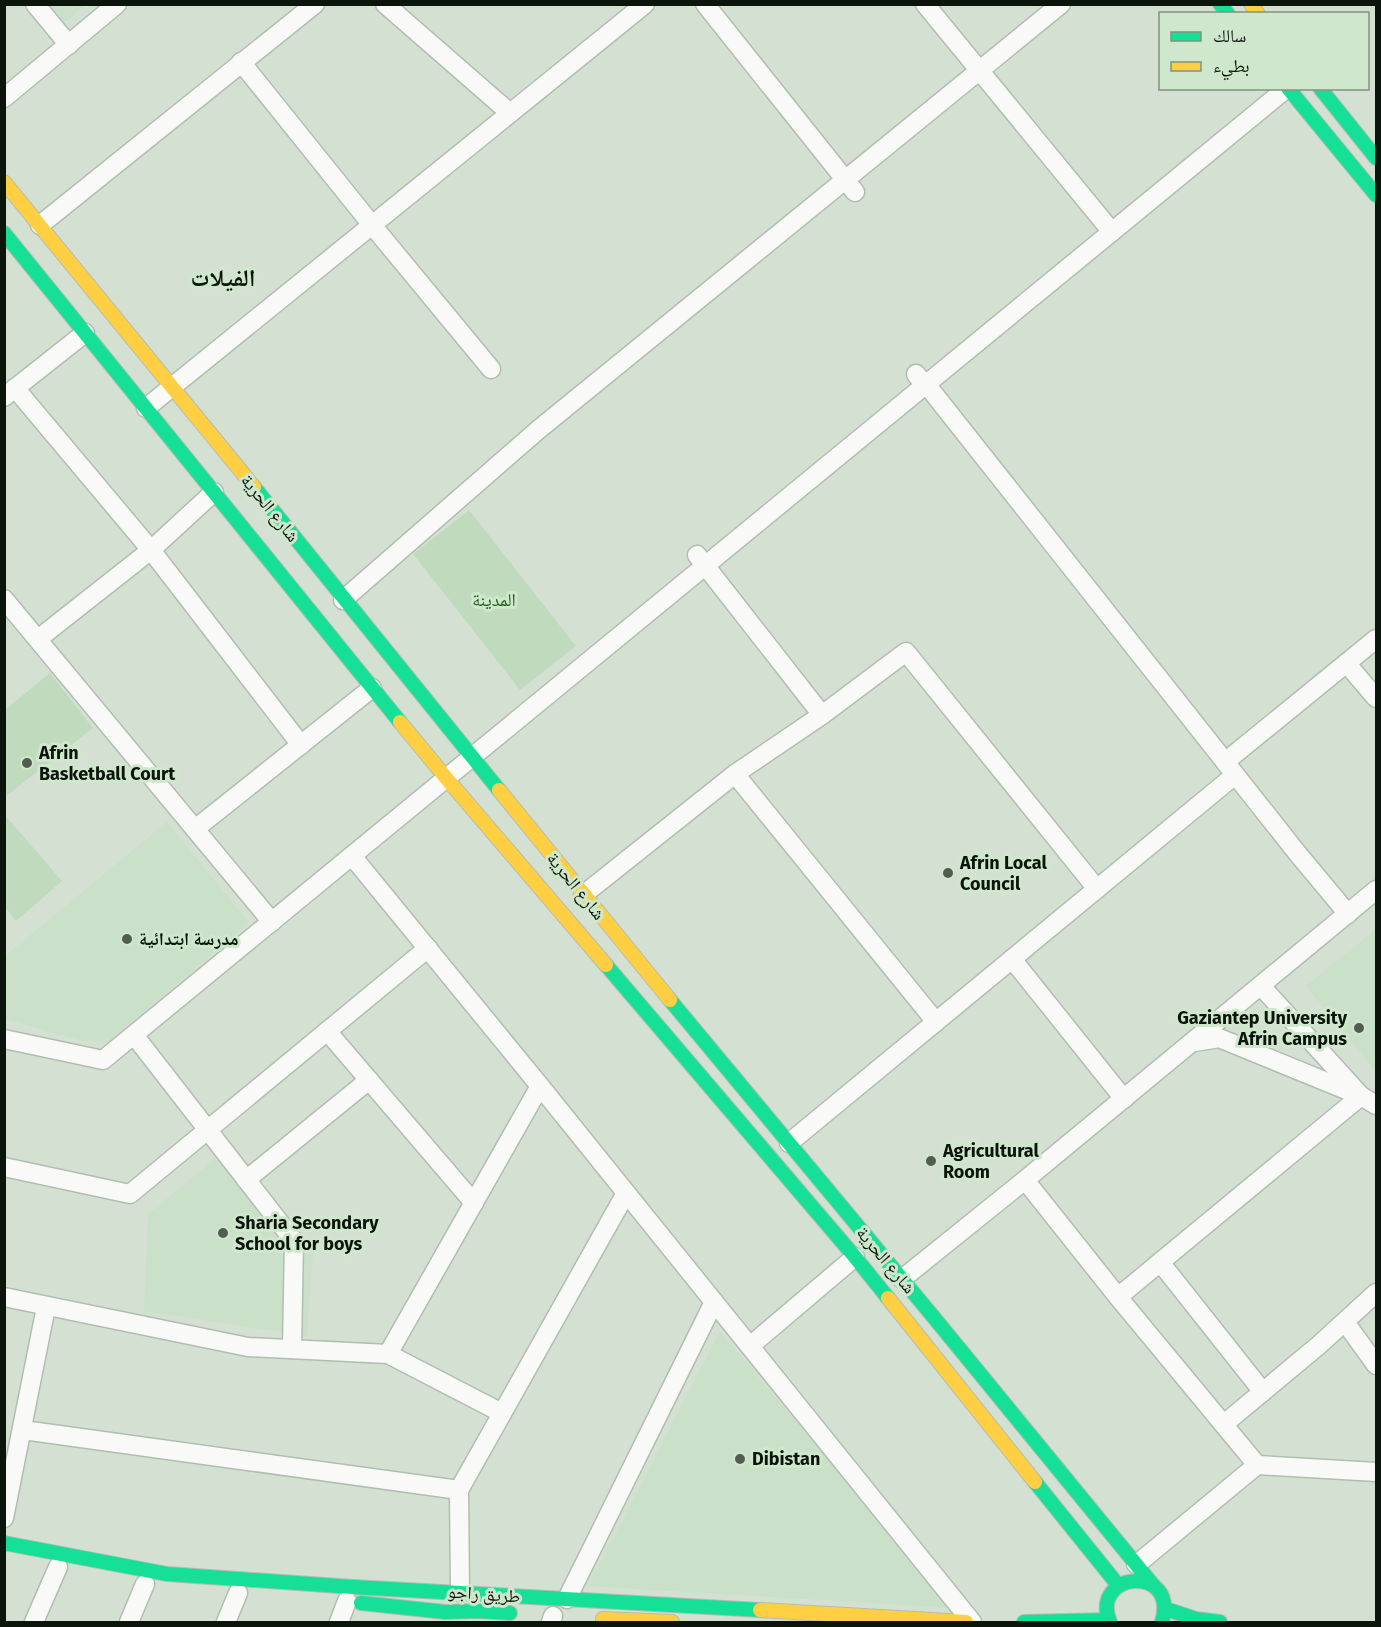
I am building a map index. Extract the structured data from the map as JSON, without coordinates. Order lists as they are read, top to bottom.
{
  "streets": {
    "main road": ["شارع الحرية", "طريق راجو"]
  },
  "districts": ["الفيلات"],
  "parks": ["المدينة"],
  "places": [
    "Afrin Basketball Court",
    "Afrin Local Council",
    "مدرسة ابتدائية",
    "Gaziantep University Afrin Campus",
    "Agricultural Room",
    "Sharia Secondary School for boys",
    "Dibistan"
  ],
  "legend": ["سالك", "بطيء"]
}
